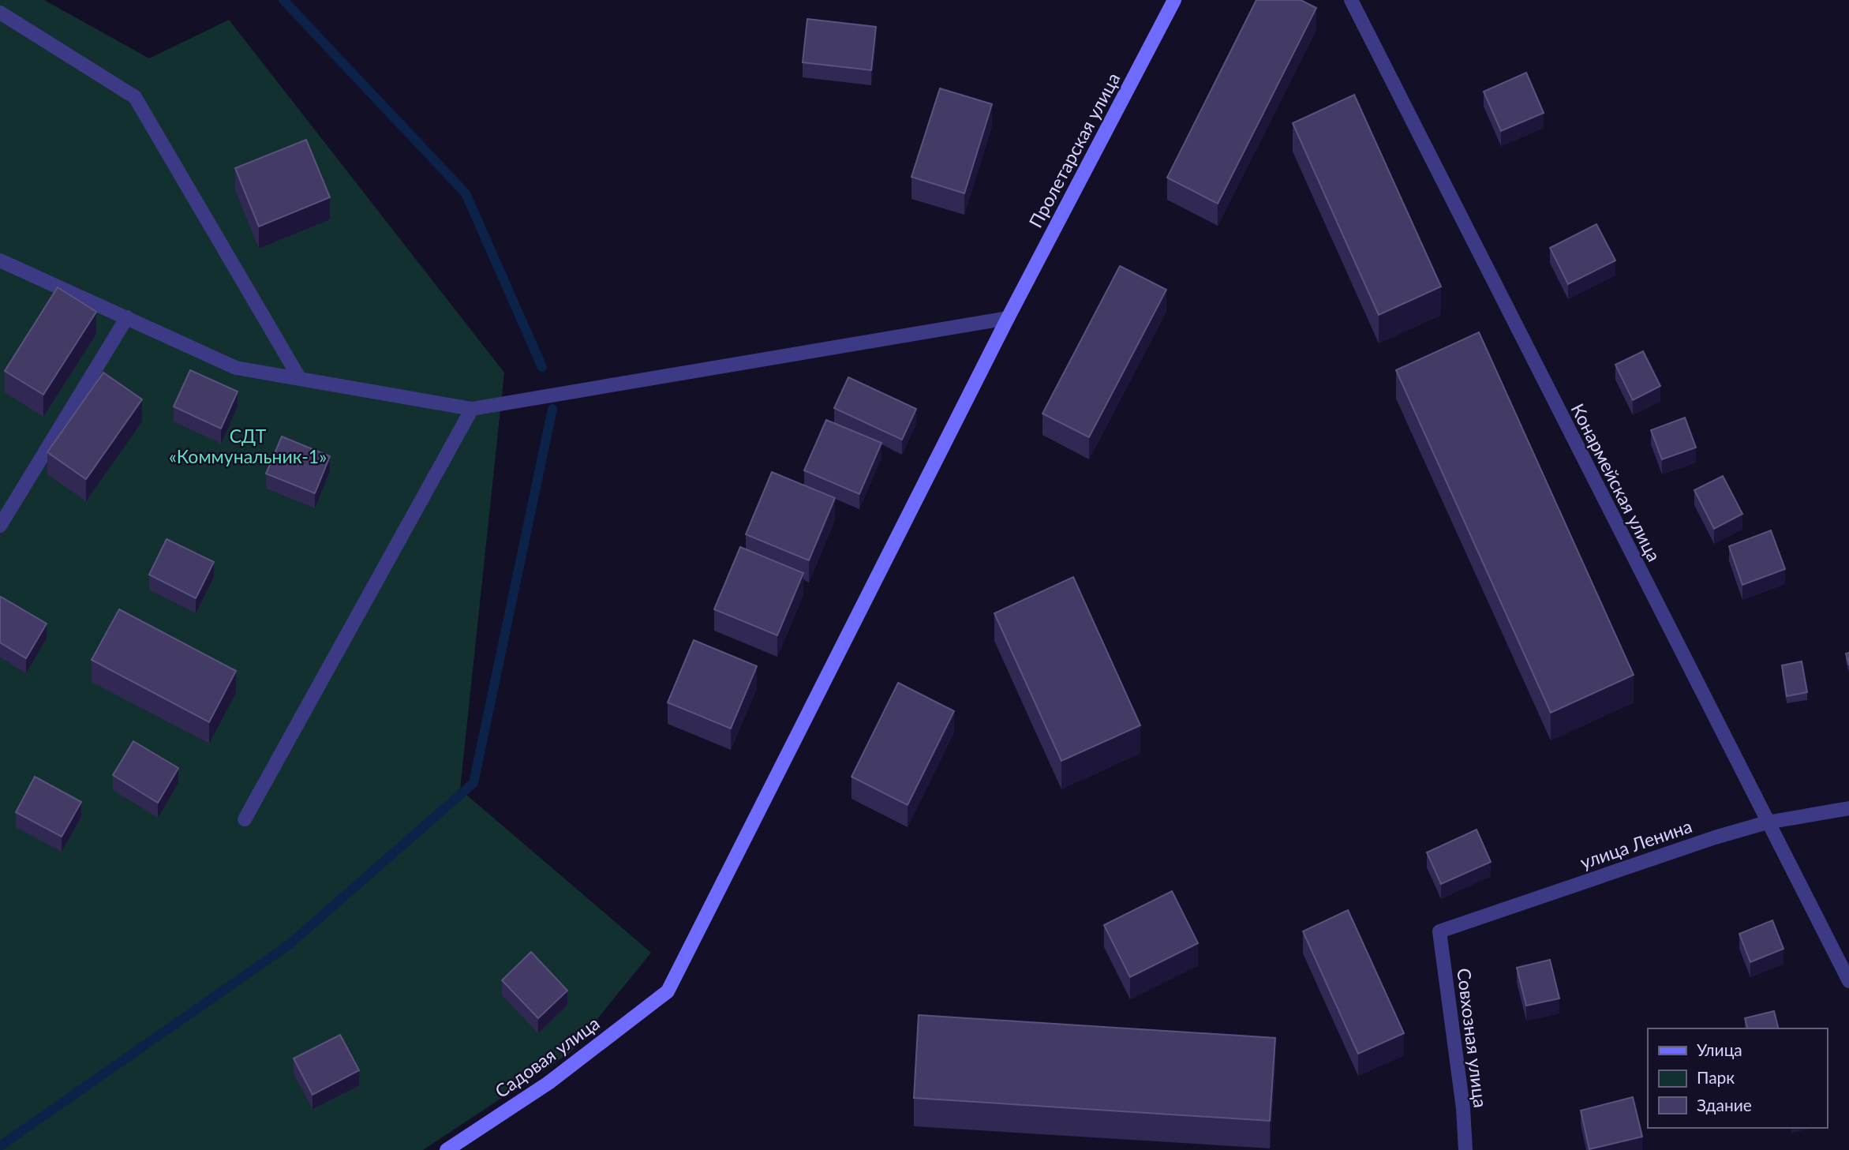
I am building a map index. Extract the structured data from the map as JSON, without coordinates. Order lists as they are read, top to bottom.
{
  "streets": {
    "street": [
      "Пролетарская улица",
      "Конармейская улица",
      "улица Ленина",
      "Совхозная улица",
      "Садовая улица"
    ]
  },
  "crossings": [
    ["Пролетарская улица", "Садовая улица"],
    ["Конармейская улица", "улица Ленина"],
    ["улица Ленина", "Совхозная улица"]
  ],
  "parks": ["СДТ «Коммунальник-1»"],
  "legend": ["Улица", "Парк", "Здание"]
}
